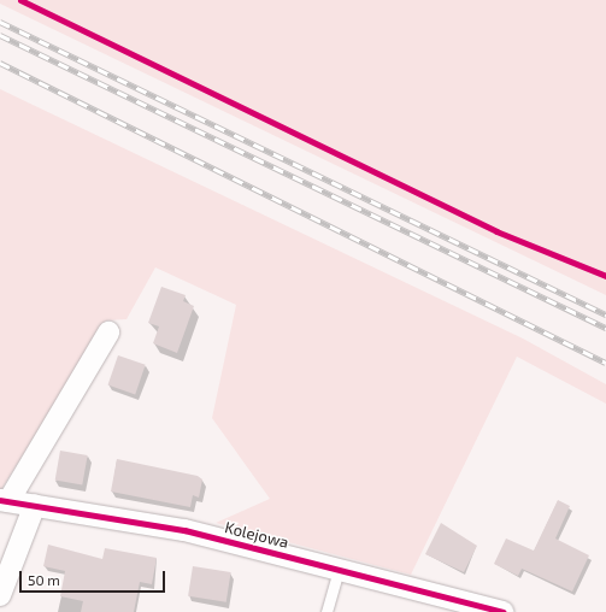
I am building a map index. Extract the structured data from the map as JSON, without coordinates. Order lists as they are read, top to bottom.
{
  "streets": {
    "street": ["Kolejowa"]
  },
  "scale_bar": "50 m"
}
